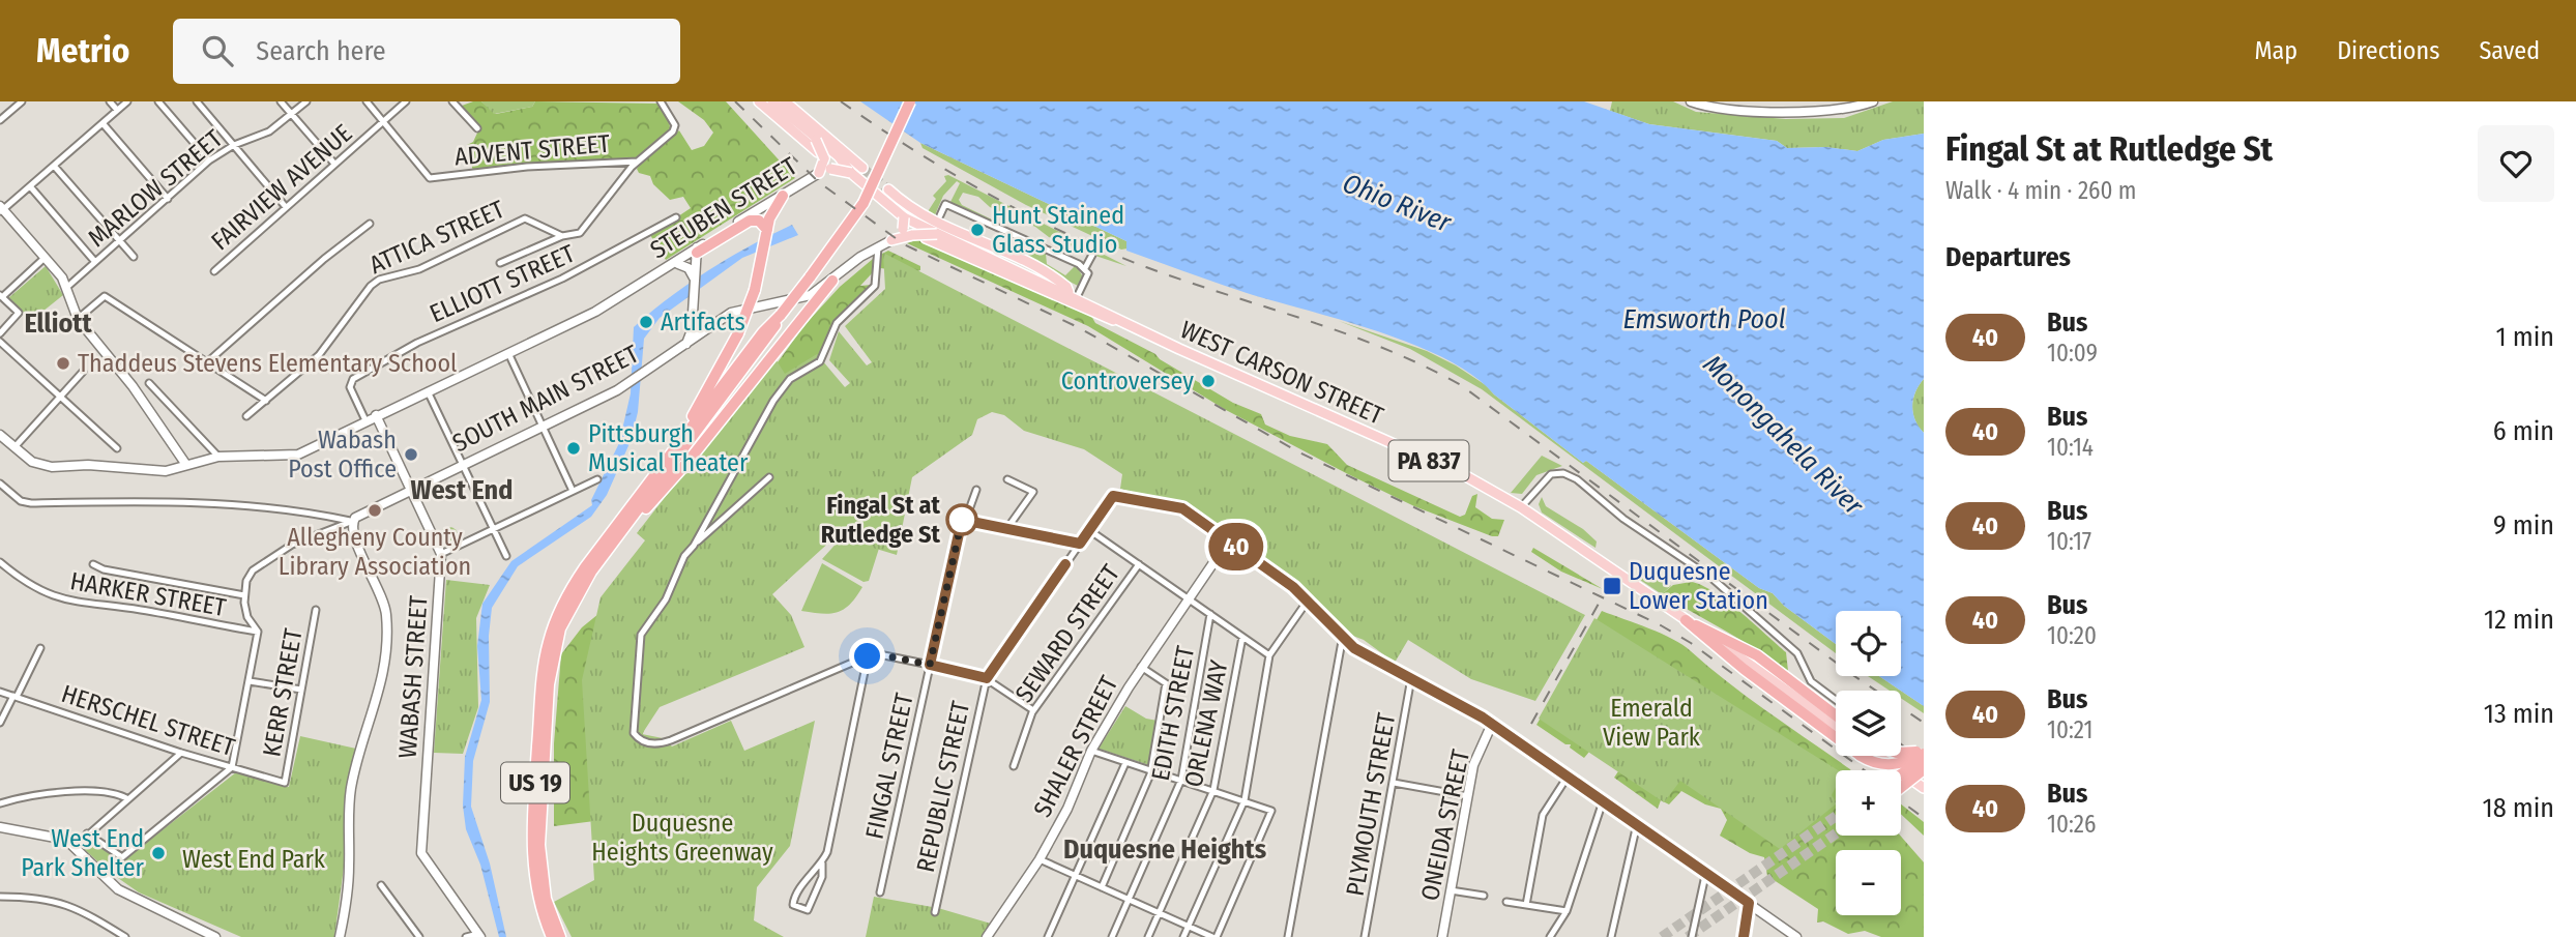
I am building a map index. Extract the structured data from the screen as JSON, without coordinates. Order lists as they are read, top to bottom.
{
  "streets": {
    "highway": ["US 19"],
    "main road": ["WEST CARSON STREET", "PA 837"],
    "street": [
      "ADVENT STREET",
      "FAIRVIEW AVENUE",
      "MARLOW STREET",
      "STEUBEN STREET",
      "ATTICA STREET",
      "ELLIOTT STREET",
      "SOUTH MAIN STREET",
      "HARKER STREET",
      "SEWARD STREET",
      "WABASH STREET",
      "KERR STREET",
      "EDITH STREET",
      "HERSCHEL STREET",
      "ORLENA WAY",
      "SHALER STREET",
      "FINGAL STREET",
      "REPUBLIC STREET",
      "PLYMOUTH STREET",
      "ONEIDA STREET"
    ]
  },
  "crossings": [
    ["ADVENT STREET", "FAIRVIEW AVENUE"],
    ["STEUBEN STREET", "ELLIOTT STREET"],
    ["STEUBEN STREET", "WABASH STREET"],
    ["WEST CARSON STREET", "PA 837"],
    ["WEST CARSON STREET", "US 19"],
    ["SOUTH MAIN STREET", "WABASH STREET"],
    ["KERR STREET", "HERSCHEL STREET"],
    ["SHALER STREET", "REPUBLIC STREET"]
  ],
  "districts": ["Elliott", "West End", "Duquesne Heights"],
  "water": ["Ohio River", "Emsworth Pool", "Monongahela River"],
  "parks": ["Emerald View Park", "Duquesne Heights Greenway", "West End Park"],
  "places": {
    "other": [
      "Hunt Stained Glass Studio",
      "Artifacts",
      "Thaddeus Stevens Elementary School",
      "Controversey",
      "Pittsburgh Musical Theater",
      "Wabash Post Office",
      "Allegheny County Library Association",
      "Fingal St at Rutledge St",
      "West End Park Shelter"
    ],
    "transit": ["Duquesne Lower Station"]
  },
  "lines": ["bus line 40"],
  "page": {
    "header": "Metrio",
    "search": "Search here",
    "nav": ["Map", "Directions", "Saved"],
    "on_map": "40",
    "heading": [
      ["Fingal St at Rutledge St", "Walk · 4 min · 260 m"],
      "Departures"
    ],
    "list": [
      {
        "mark": "40",
        "name": "Bus",
        "note": "10:09",
        "value": "1 min"
      },
      {
        "mark": "40",
        "name": "Bus",
        "note": "10:14",
        "value": "6 min"
      },
      {
        "mark": "40",
        "name": "Bus",
        "note": "10:17",
        "value": "9 min"
      },
      {
        "mark": "40",
        "name": "Bus",
        "note": "10:20",
        "value": "12 min"
      },
      {
        "mark": "40",
        "name": "Bus",
        "note": "10:21",
        "value": "13 min"
      },
      {
        "mark": "40",
        "name": "Bus",
        "note": "10:26",
        "value": "18 min"
      }
    ],
    "map_buttons": ["+", "−"]
  }
}
